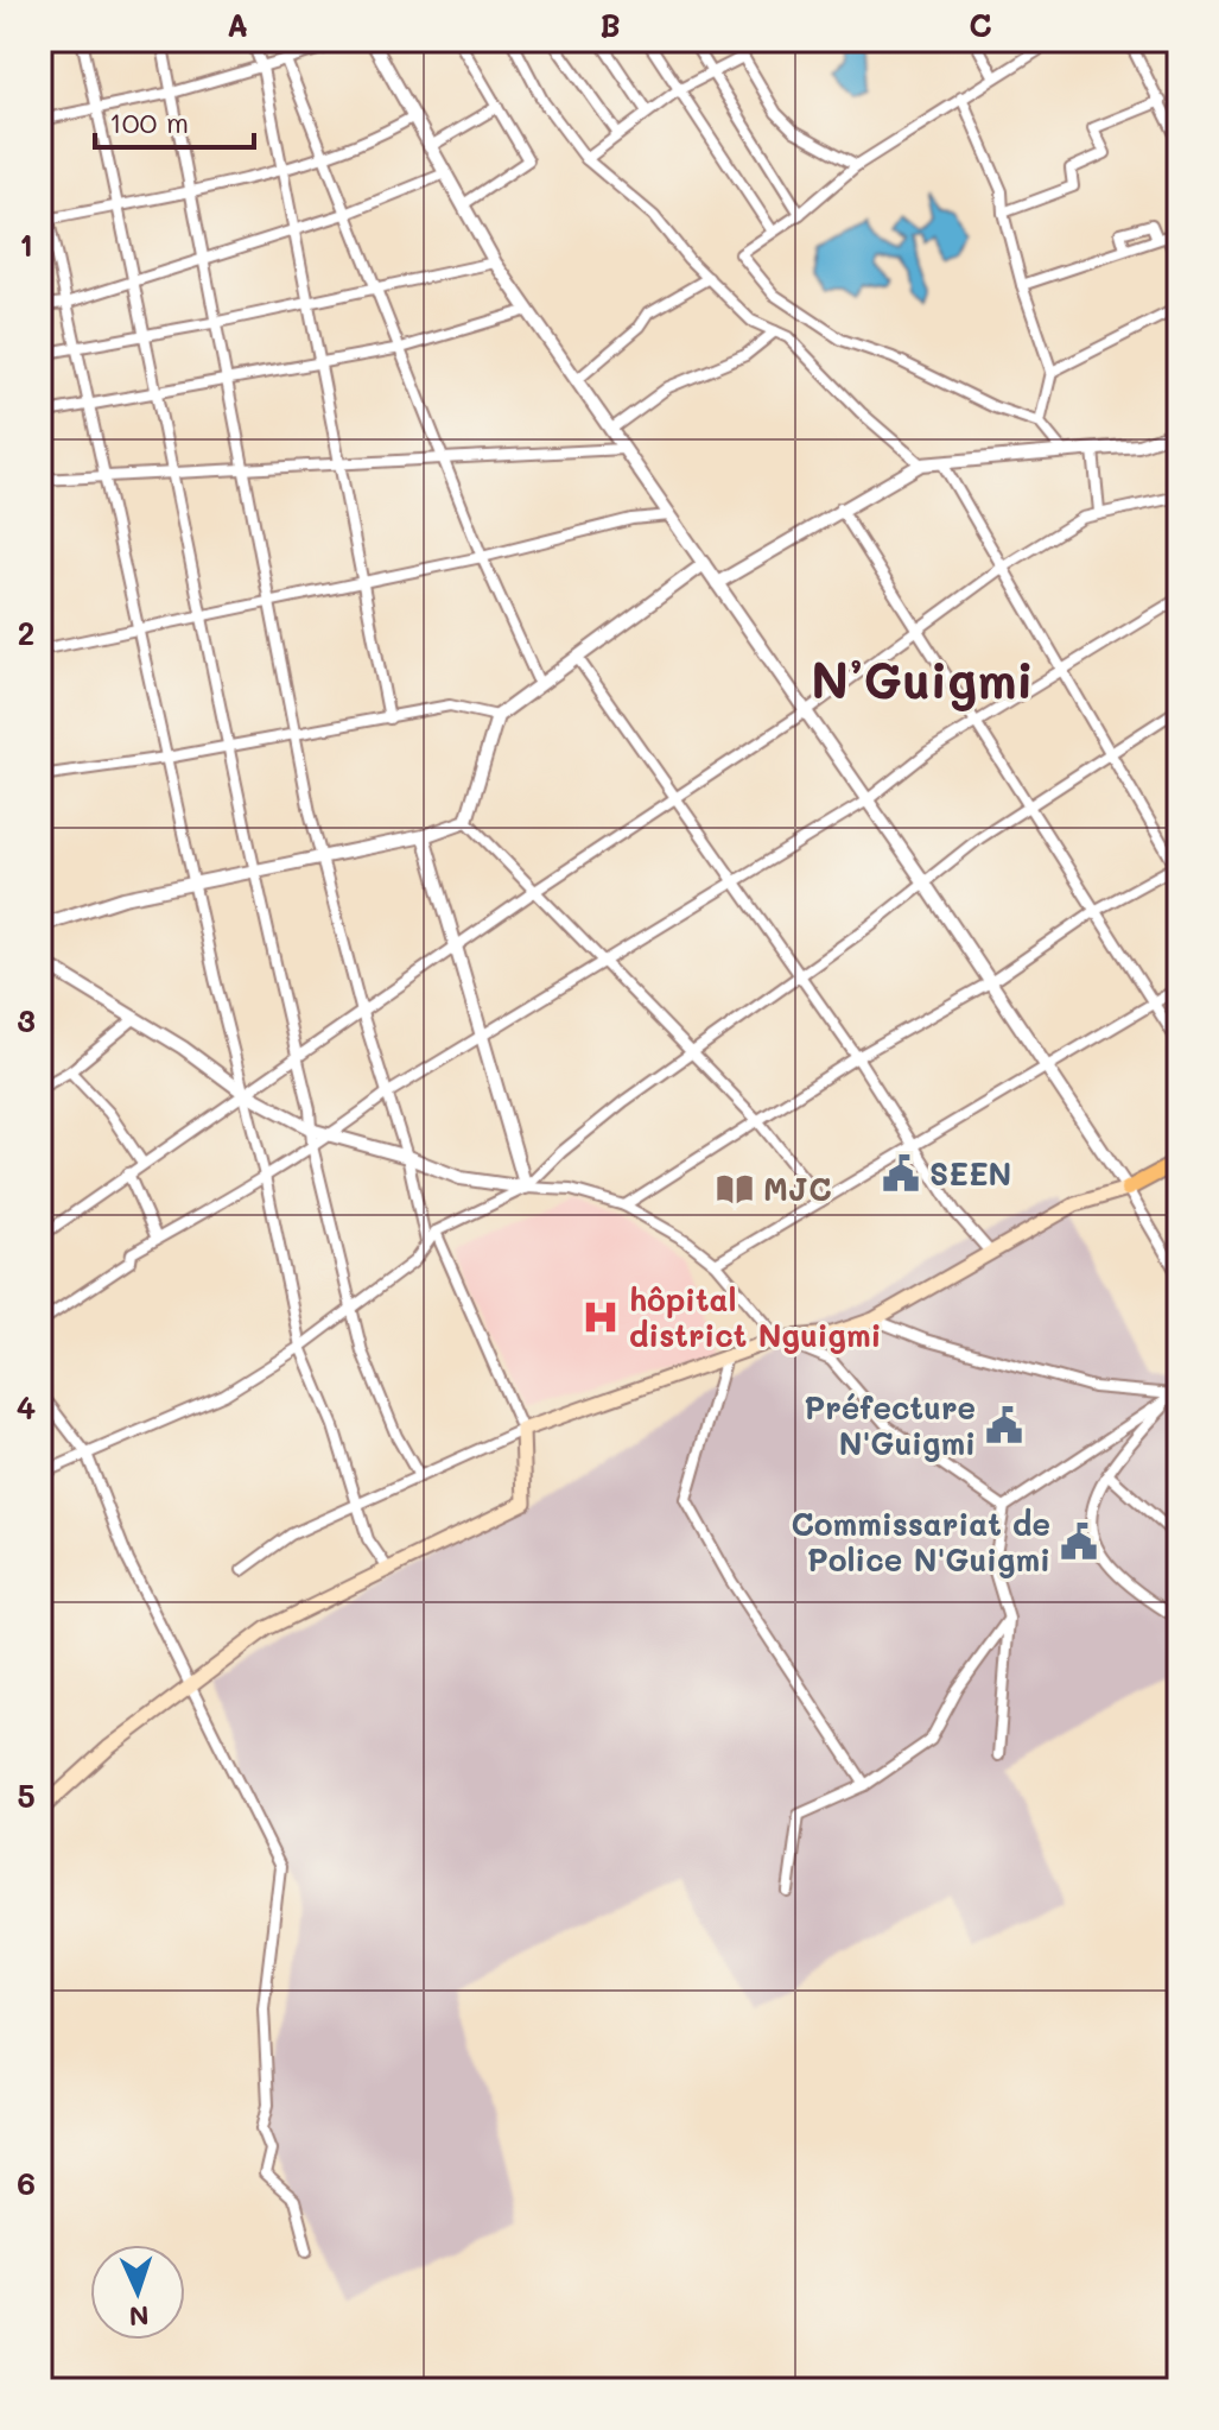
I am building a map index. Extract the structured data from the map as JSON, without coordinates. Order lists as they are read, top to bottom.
{
  "districts": ["N’Guigmi"],
  "places": {
    "public building": ["SEEN", "Préfecture N'Guigmi", "Commissariat de Police N'Guigmi"],
    "library": ["MJC"],
    "hospital": ["hôpital district Nguigmi"]
  },
  "scale_bar": "100 m",
  "north": "bottom",
  "grid": {
    "columns": ["A", "B", "C"],
    "rows": [
      "1",
      "2",
      "3",
      "4",
      "5",
      "6"
    ]
  }
}
